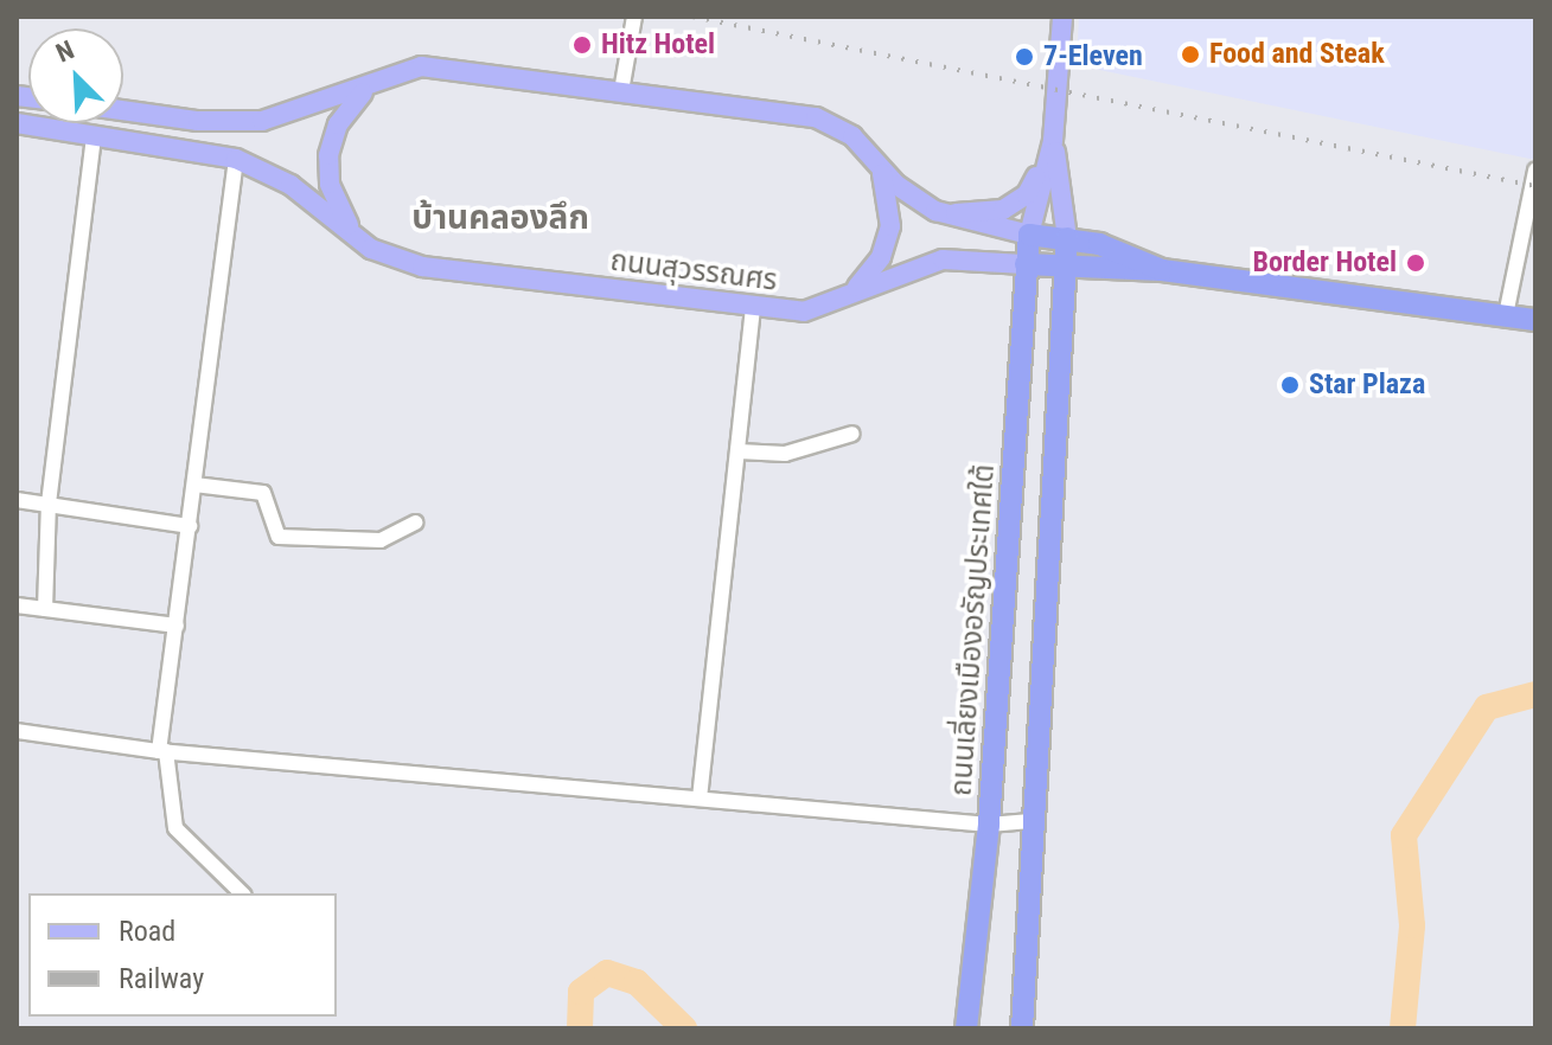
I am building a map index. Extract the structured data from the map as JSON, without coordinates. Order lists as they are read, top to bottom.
{
  "streets": {
    "highway": ["ถนนสุวรรณศร", "ถนนเลี่ยงเมืองอรัญประเทศใต้"]
  },
  "crossings": [
    ["ถนนสุวรรณศร", "ถนนเลี่ยงเมืองอรัญประเทศใต้"]
  ],
  "districts": ["บ้านคลองลึก"],
  "places": [
    "Hitz Hotel",
    "Food and Steak",
    "7-Eleven",
    "Border Hotel",
    "Star Plaza"
  ],
  "legend": ["Road", "Railway"],
  "north": "top left"
}
